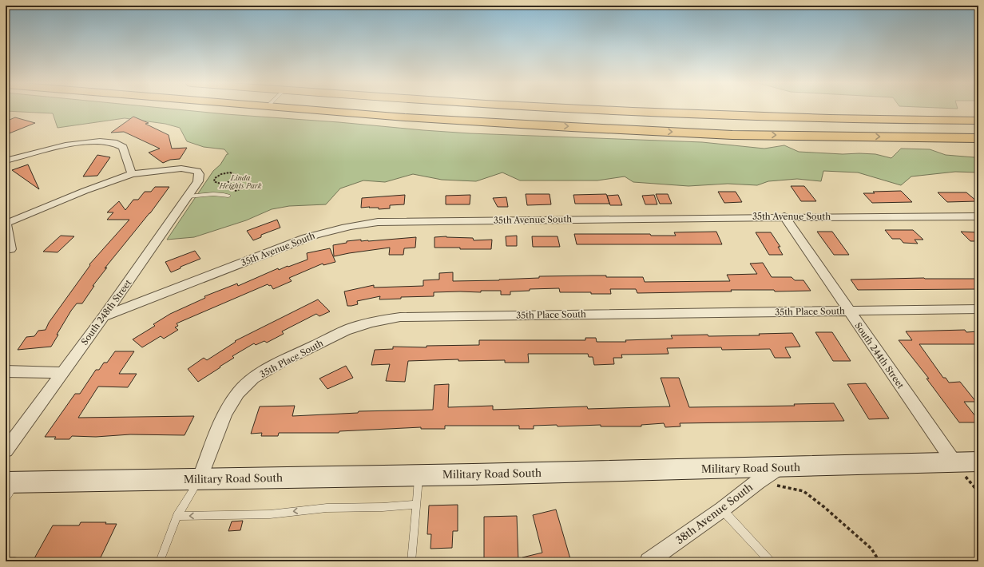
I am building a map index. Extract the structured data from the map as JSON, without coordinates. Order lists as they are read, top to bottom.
{
  "streets": {
    "main road": ["Military Road South"],
    "street": [
      "35th Avenue South",
      "35th Place South",
      "South 248th Street",
      "South 244th Street",
      "38th Avenue South"
    ]
  },
  "crossings": [
    ["35th Avenue South", "South 248th Street"],
    ["35th Avenue South", "South 244th Street"],
    ["35th Place South", "South 244th Street"],
    ["35th Place South", "Military Road South"],
    ["South 244th Street", "Military Road South"],
    ["Military Road South", "38th Avenue South"]
  ],
  "parks": ["Linda Heights Park"]
}
